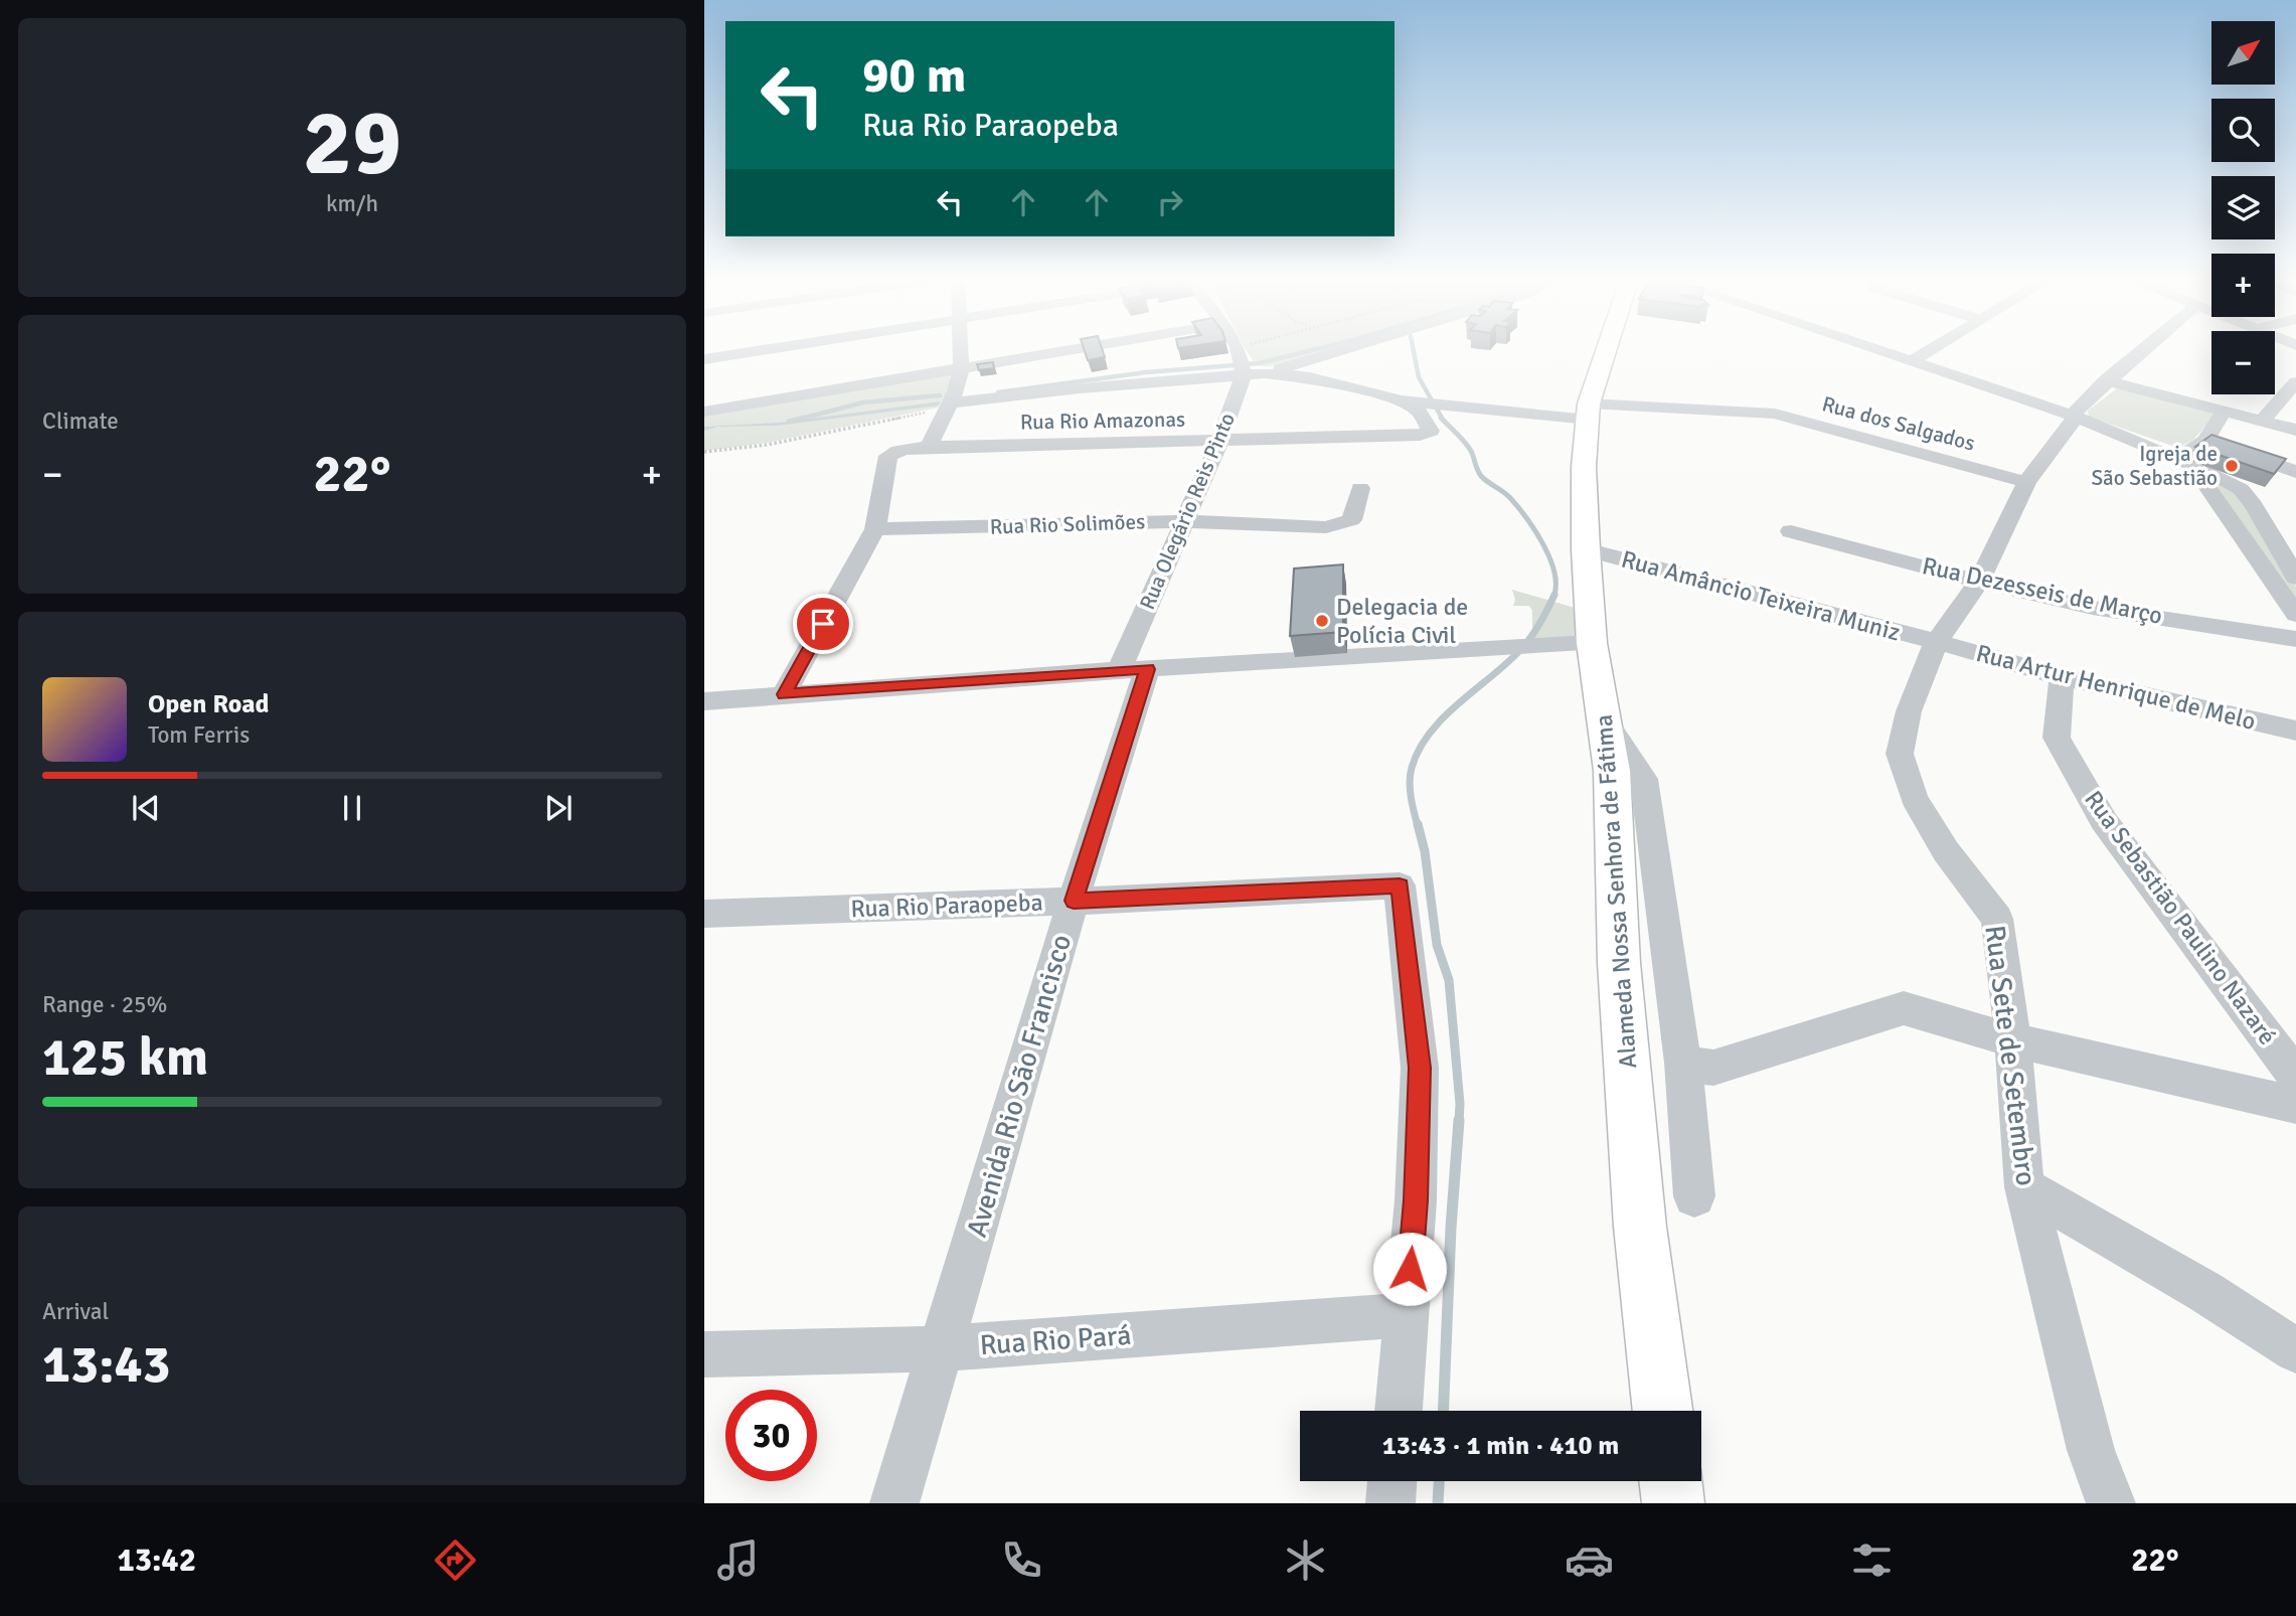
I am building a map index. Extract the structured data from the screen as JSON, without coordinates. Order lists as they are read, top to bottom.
{
  "streets": {
    "main road": ["Alameda Nossa Senhora de Fátima"],
    "street": [
      "Rua Rio Amazonas",
      "Rua dos Salgados",
      "Rua Olegário Reis Pinto",
      "Rua Rio Solimões",
      "Rua Dezesseis de Março",
      "Rua Amâncio Teixeira Muniz",
      "Rua Artur Henrique de Melo",
      "Rua Rio Paraopeba",
      "Rua Sebastião Paulino Nazaré",
      "Rua Sete de Setembro",
      "Avenida Rio São Francisco",
      "Rua Rio Pará"
    ]
  },
  "crossings": [
    ["Rua Rio Amazonas", "Rua dos Salgados"],
    ["Rua Rio Amazonas", "Rua Olegário Reis Pinto"],
    ["Rua Rio Amazonas", "Rua Rio Solimões"],
    ["Rua dos Salgados", "Rua Olegário Reis Pinto"],
    ["Rua dos Salgados", "Alameda Nossa Senhora de Fátima"],
    ["Rua dos Salgados", "Rua Sete de Setembro"],
    ["Rua Olegário Reis Pinto", "Rua Rio Solimões"],
    ["Rua Olegário Reis Pinto", "Avenida Rio São Francisco"],
    ["Rua Dezesseis de Março", "Rua Sete de Setembro"],
    ["Rua Amâncio Teixeira Muniz", "Rua Artur Henrique de Melo"],
    ["Rua Amâncio Teixeira Muniz", "Alameda Nossa Senhora de Fátima"],
    ["Rua Amâncio Teixeira Muniz", "Rua Sete de Setembro"],
    ["Rua Artur Henrique de Melo", "Rua Sebastião Paulino Nazaré"],
    ["Rua Artur Henrique de Melo", "Rua Sete de Setembro"],
    ["Rua Rio Paraopeba", "Avenida Rio São Francisco"],
    ["Rua Rio Paraopeba", "Rua Rio Pará"],
    ["Avenida Rio São Francisco", "Rua Rio Pará"]
  ],
  "places": ["Igreja de São Sebastião", "Delegacia de Polícia Civil"],
  "north": "top right",
  "page": {
    "tile": [
      ["29", "km/h"],
      "Climate",
      ["Range · 25%", "125 km"],
      ["Arrival", "13:43"]
    ],
    "map_buttons": ["+", "−"],
    "turn": ["90 m", "Rua Rio Paraopeba"],
    "heat": ["−", "22°", "+"],
    "song": ["Open Road", "Tom Ferris"],
    "limit": "30",
    "trip": "13:43 · 1 min · 410 m",
    "tabs": ["13:42", "22°"]
  }
}
